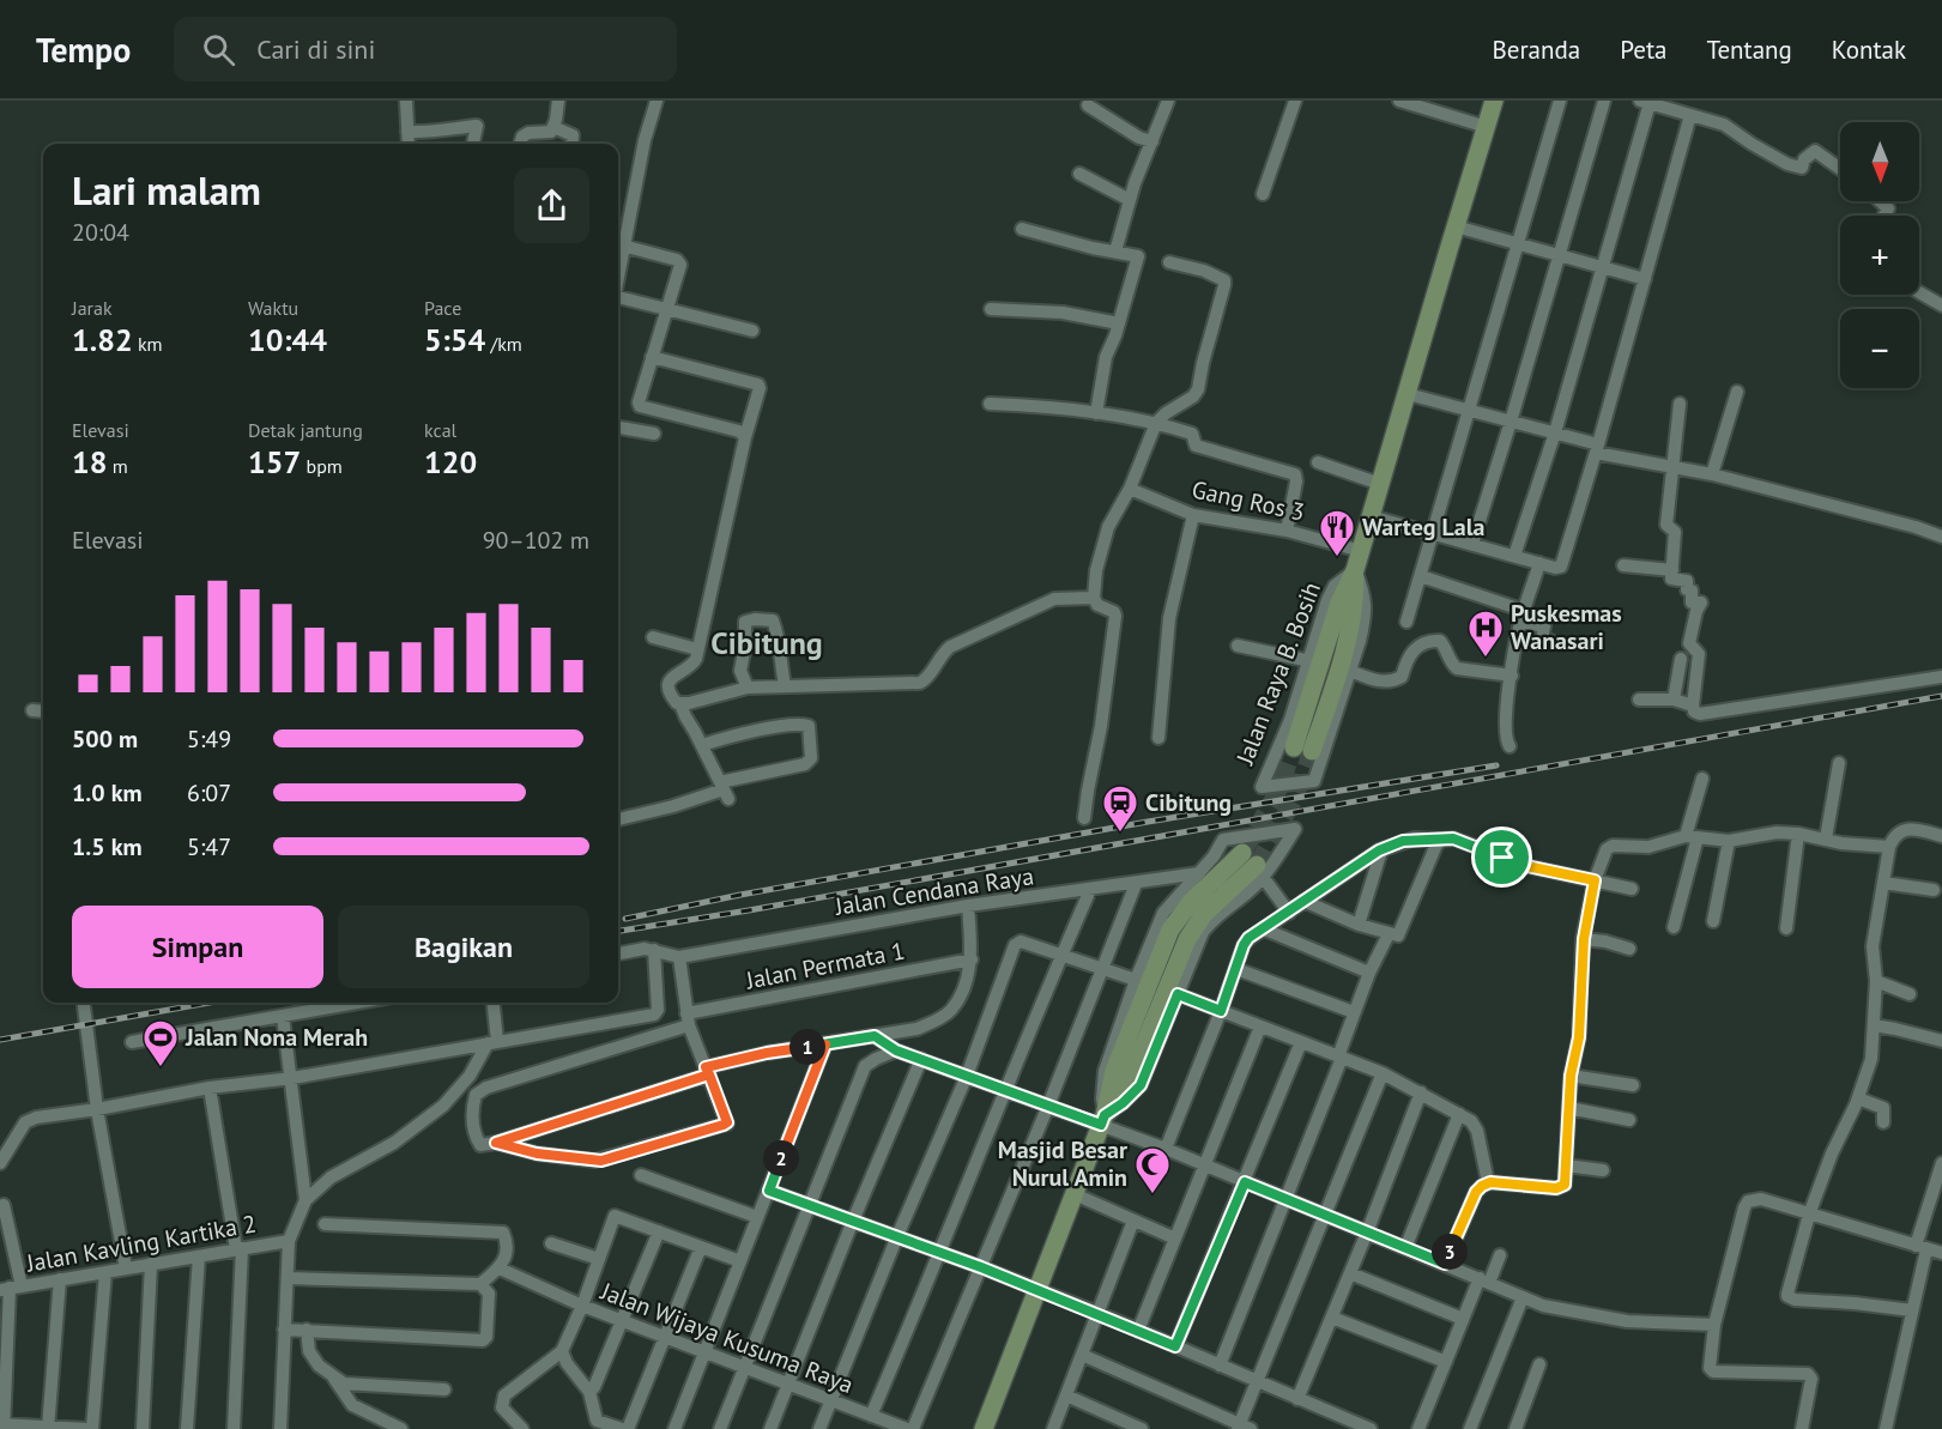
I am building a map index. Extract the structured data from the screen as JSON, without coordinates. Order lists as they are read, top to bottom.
{
  "streets": {
    "main road": ["Jalan Raya B. Bosih"],
    "street": [
      "Gang Ros 3",
      "Jalan Cendana Raya",
      "Jalan Permata 1",
      "Jalan Kavling Kartika 2",
      "Jalan Wijaya Kusuma Raya"
    ]
  },
  "crossings": [
    ["Gang Ros 3", "Jalan Raya B. Bosih"]
  ],
  "districts": ["Cibitung"],
  "places": {
    "restaurant": ["Warteg Lala"],
    "hospital": ["Puskesmas Wanasari"],
    "station": ["Cibitung"],
    "sports": ["Jalan Nona Merah"],
    "mosque": ["Masjid Besar Nurul Amin"]
  },
  "north": "bottom",
  "page": {
    "header": "Tempo",
    "search": "Cari di sini",
    "nav": [
      "Beranda",
      "Peta",
      "Tentang",
      "Kontak"
    ],
    "map_buttons": ["+", "−"],
    "heading": ["Lari malam", "20:04"],
    "stats": [
      ["Jarak", "1.82 km"],
      ["Waktu", "10:44"],
      ["Pace", "5:54 /km"],
      ["Elevasi", "18 m"],
      ["Detak jantung", "157 bpm"],
      ["kcal", "120"]
    ],
    "chart": ["Elevasi", "90–102 m"],
    "list": [
      {
        "name": "500 m",
        "note": "5:49"
      },
      {
        "name": "1.0 km",
        "note": "6:07"
      },
      {
        "name": "1.5 km",
        "note": "5:47"
      }
    ],
    "buttons": ["Simpan", "Bagikan"],
    "pins": ["1", "2", "3"]
  }
}
